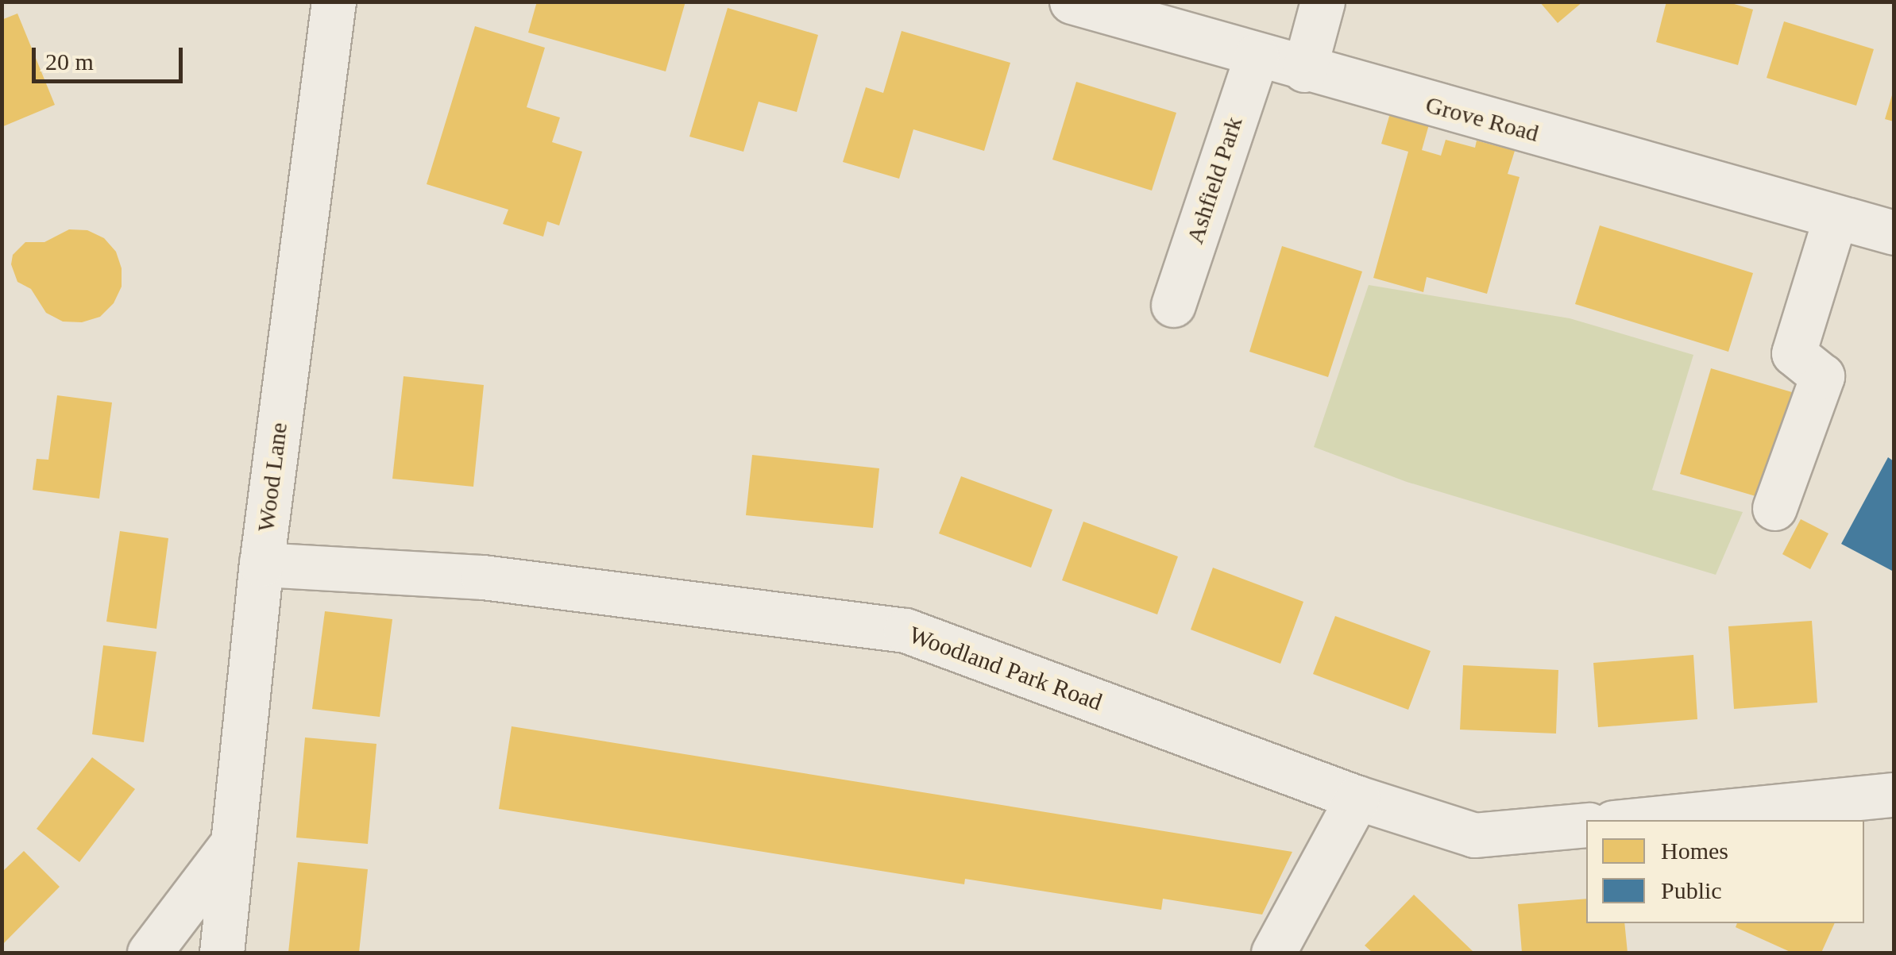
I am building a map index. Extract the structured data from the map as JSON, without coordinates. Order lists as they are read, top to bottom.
{
  "streets": {
    "street": [
      "Grove Road",
      "Ashfield Park",
      "Wood Lane",
      "Woodland Park Road"
    ]
  },
  "crossings": [
    ["Grove Road", "Ashfield Park"],
    ["Wood Lane", "Woodland Park Road"]
  ],
  "legend": ["Homes", "Public"],
  "scale_bar": "20 m"
}
